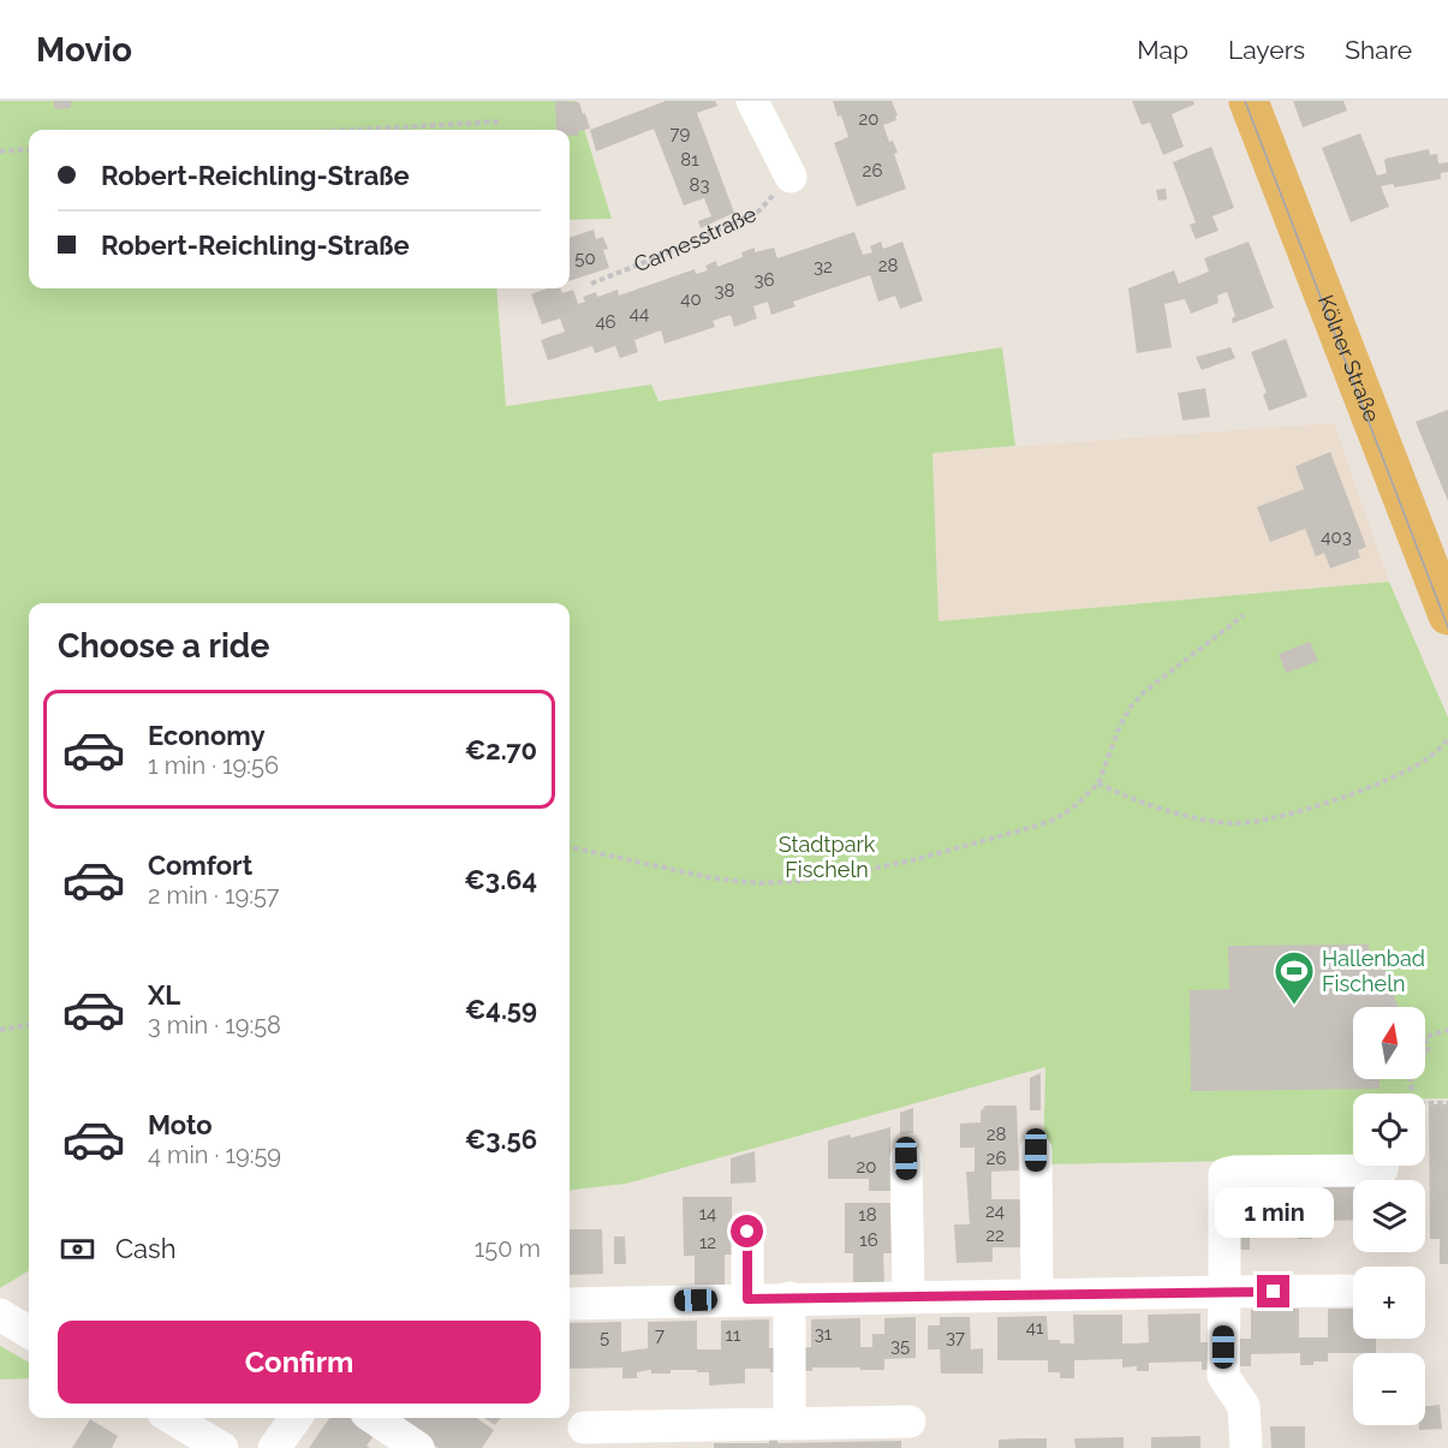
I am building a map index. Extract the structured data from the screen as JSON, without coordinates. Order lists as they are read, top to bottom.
{
  "streets": {
    "main road": ["Kölner Straße"],
    "path": ["Camesstraße"]
  },
  "parks": ["Stadtpark Fischeln"],
  "places": {
    "sports": ["Hallenbad Fischeln"]
  },
  "house_numbers": [
    "20",
    "79",
    "81",
    "26",
    "83",
    "50",
    "28",
    "32",
    "36",
    "38",
    "40",
    "44",
    "46",
    "403",
    "28",
    "26",
    "20",
    "24",
    "14",
    "18",
    "22",
    "16",
    "12",
    "41",
    "31",
    "7",
    "11",
    "5",
    "37",
    "35"
  ],
  "north": "top",
  "page": {
    "header": "Movio",
    "nav": ["Map", "Layers", "Share"],
    "banner": ["Robert-Reichling-Straße", "Robert-Reichling-Straße"],
    "heading": "Choose a ride",
    "list": [
      {
        "name": "Economy",
        "note": "1 min · 19:56",
        "value": "€2.70"
      },
      {
        "name": "Comfort",
        "note": "2 min · 19:57",
        "value": "€3.64"
      },
      {
        "name": "XL",
        "note": "3 min · 19:58",
        "value": "€4.59"
      },
      {
        "name": "Moto",
        "note": "4 min · 19:59",
        "value": "€3.56"
      }
    ],
    "map_buttons": ["+", "−"],
    "bubble": "1 min",
    "pay": ["Cash", "150 m"],
    "buttons": "Confirm"
  }
}
